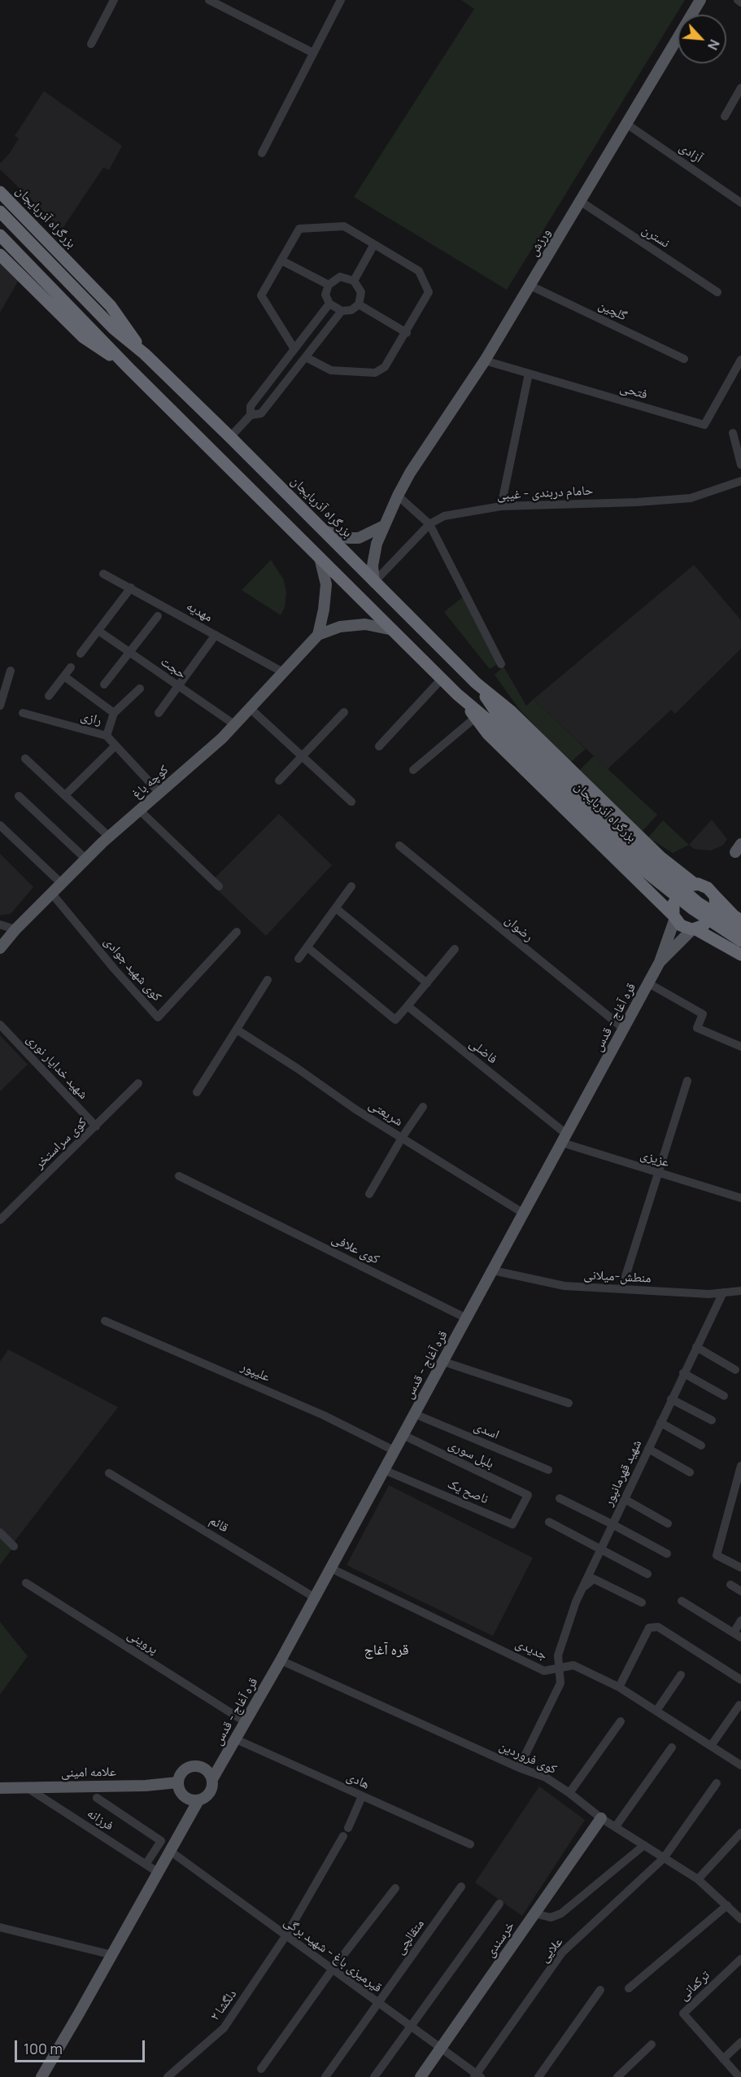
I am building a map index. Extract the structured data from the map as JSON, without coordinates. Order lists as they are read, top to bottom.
{
  "streets": {
    "highway": ["بزرگراه آذربایجان"],
    "main road": [
      "ورزش",
      "کوچه باغ",
      "قره آغاج - قدس",
      "علامه امینی",
      "خرسندی"
    ],
    "street": [
      "آزادی",
      "نسترن",
      "گلچین",
      "فتحی",
      "حامام دربندی - غیبی",
      "مهدیه",
      "حجت",
      "رازی",
      "رضوان",
      "کوی شهید جوادی",
      "فاضلی",
      "شهید خدایار نوری",
      "شریعتی",
      "کوی سراستخر",
      "عزیزی",
      "کوی علافی",
      "منطش-میلانی",
      "علیپور",
      "اسدی",
      "بلبل سوری",
      "شهید قهرمانپور",
      "ناصح یک",
      "قائم",
      "پروینی",
      "جدیدی",
      "کوی فروردین",
      "هادی",
      "فرزانه",
      "متقالچی",
      "علایی",
      "قیرمیزی باغ - شهید برگی",
      "ترکمانی",
      "دلگشا ۲"
    ]
  },
  "crossings": [
    ["آزادی", "ورزش"],
    ["بزرگراه آذربایجان", "ورزش"],
    ["بزرگراه آذربایجان", "حامام دربندی - غیبی"],
    ["نسترن", "ورزش"],
    ["ورزش", "گلچین"],
    ["ورزش", "فتحی"],
    ["ورزش", "حامام دربندی - غیبی"],
    ["مهدیه", "کوچه باغ"],
    ["حجت", "کوچه باغ"],
    ["رازی", "کوچه باغ"],
    ["کوچه باغ", "کوی شهید جوادی"],
    ["رضوان", "قره آغاج - قدس"],
    ["قره آغاج - قدس", "فاضلی"],
    ["قره آغاج - قدس", "شریعتی"],
    ["قره آغاج - قدس", "عزیزی"],
    ["قره آغاج - قدس", "کوی علافی"],
    ["قره آغاج - قدس", "منطش-میلانی"],
    ["قره آغاج - قدس", "علیپور"],
    ["قره آغاج - قدس", "اسدی"],
    ["قره آغاج - قدس", "بلبل سوری"],
    ["قره آغاج - قدس", "ناصح یک"],
    ["قره آغاج - قدس", "قائم"],
    ["قره آغاج - قدس", "پروینی"],
    ["قره آغاج - قدس", "جدیدی"],
    ["قره آغاج - قدس", "کوی فروردین"],
    ["قره آغاج - قدس", "علامه امینی"],
    ["قره آغاج - قدس", "هادی"],
    ["فاضلی", "عزیزی"],
    ["شهید خدایار نوری", "کوی سراستخر"],
    ["منطش-میلانی", "شهید قهرمانپور"],
    ["بلبل سوری", "ناصح یک"],
    ["شهید قهرمانپور", "جدیدی"],
    ["شهید قهرمانپور", "کوی فروردین"],
    ["کوی فروردین", "خرسندی"],
    ["کوی فروردین", "علایی"],
    ["علامه امینی", "فرزانه"],
    ["هادی", "دلگشا ۲"],
    ["متقالچی", "قیرمیزی باغ - شهید برگی"],
    ["خرسندی", "قیرمیزی باغ - شهید برگی"],
    ["علایی", "قیرمیزی باغ - شهید برگی"],
    ["قیرمیزی باغ - شهید برگی", "دلگشا ۲"]
  ],
  "districts": ["قره آغاج"],
  "scale_bar": "100 m",
  "north": "bottom right"
}
